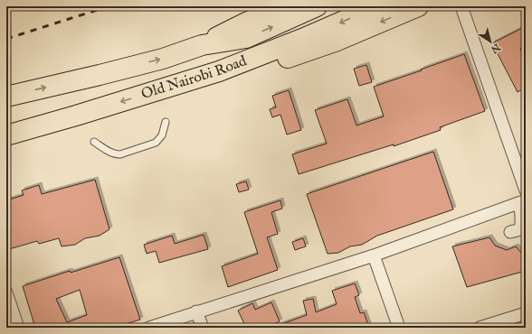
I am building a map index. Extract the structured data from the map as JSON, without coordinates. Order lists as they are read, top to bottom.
{
  "streets": {
    "highway": ["Old Nairobi Road"]
  },
  "north": "bottom right"
}
